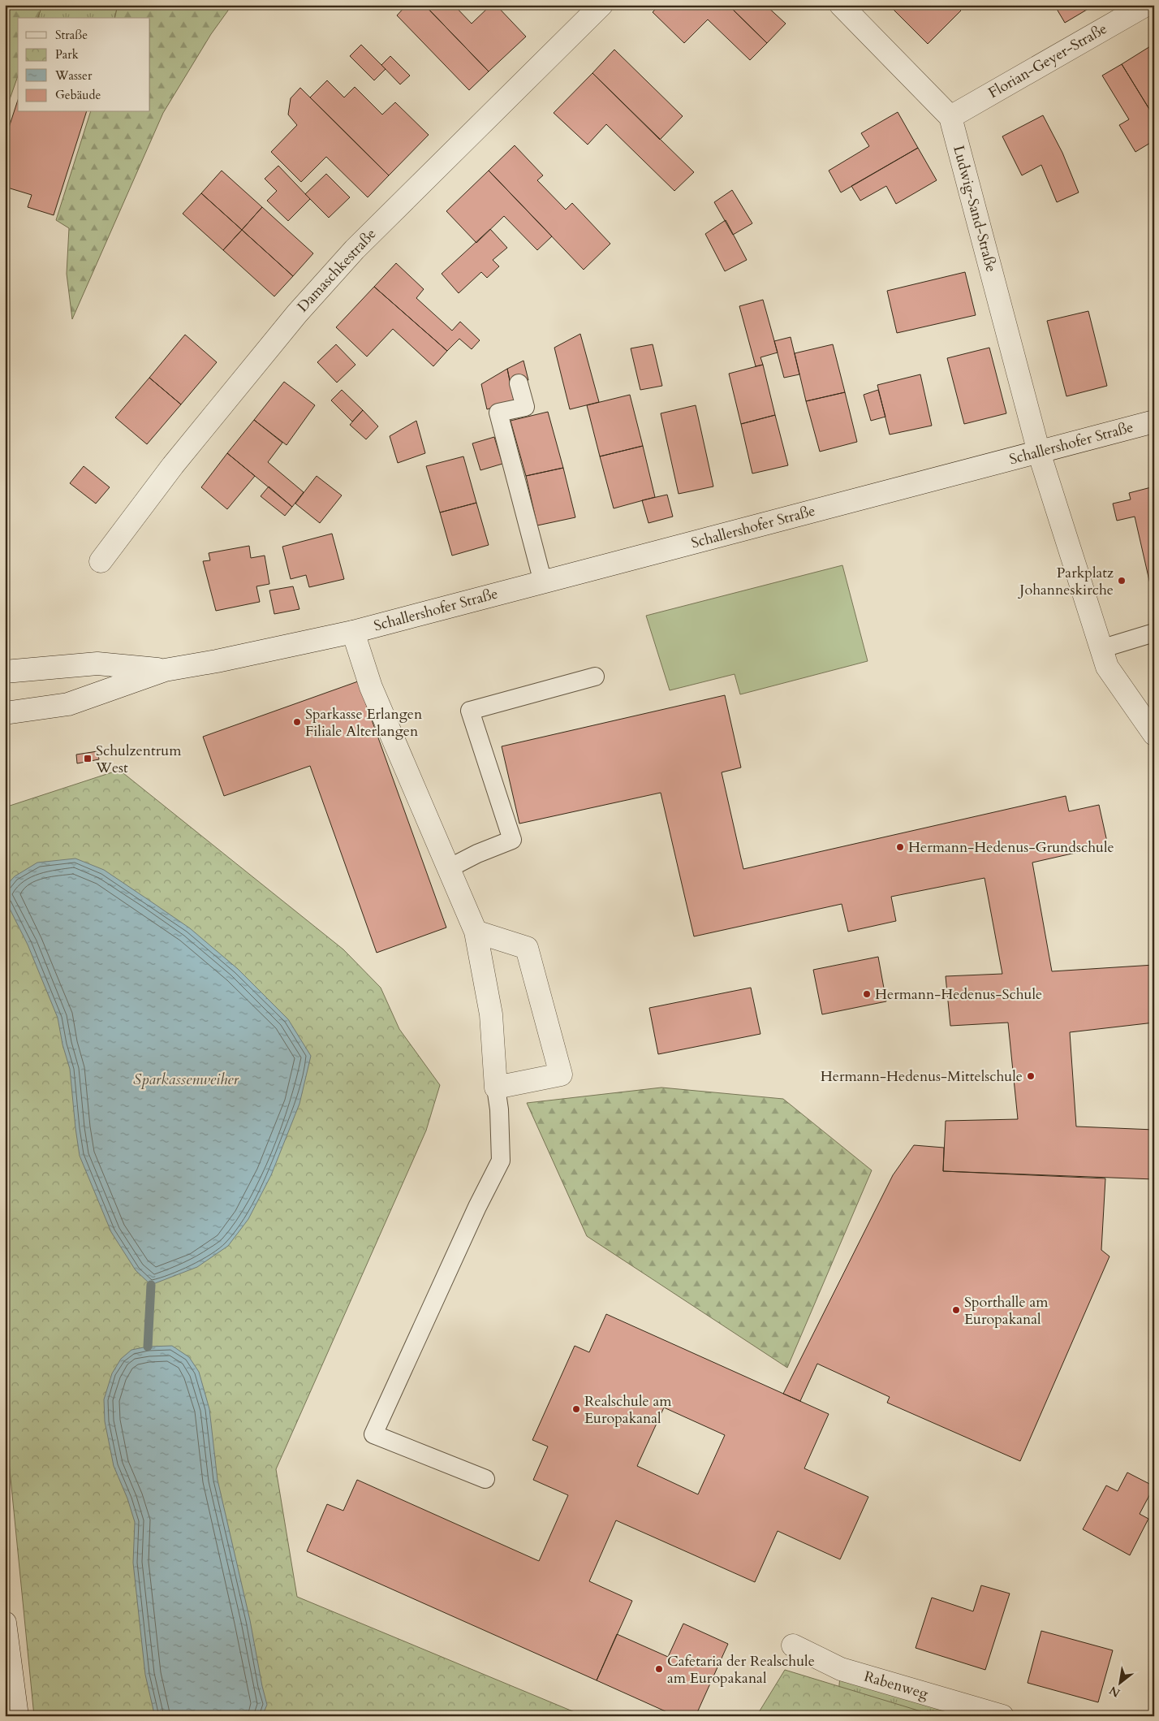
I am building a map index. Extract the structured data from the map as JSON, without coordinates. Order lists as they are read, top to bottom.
{
  "streets": {
    "street": [
      "Florian-Geyer-Straße",
      "Ludwig-Sand-Straße",
      "Damaschkestraße",
      "Schallershofer Straße",
      "Rabenweg"
    ]
  },
  "crossings": [
    ["Florian-Geyer-Straße", "Ludwig-Sand-Straße"],
    ["Ludwig-Sand-Straße", "Schallershofer Straße"]
  ],
  "water": ["Sparkassenweiher"],
  "places": {
    "other": [
      "Parkplatz Johanneskirche",
      "Sparkasse Erlangen Filiale Alterlangen",
      "Hermann-Hedenus-Grundschule",
      "Hermann-Hedenus-Schule",
      "Hermann-Hedenus-Mittelschule",
      "Sporthalle am Europakanal",
      "Realschule am Europakanal",
      "Cafetaria der Realschule am Europakanal"
    ],
    "transit": ["Schulzentrum West"]
  },
  "legend": [
    "Straße",
    "Park",
    "Wasser",
    "Gebäude"
  ],
  "north": "bottom left"
}
